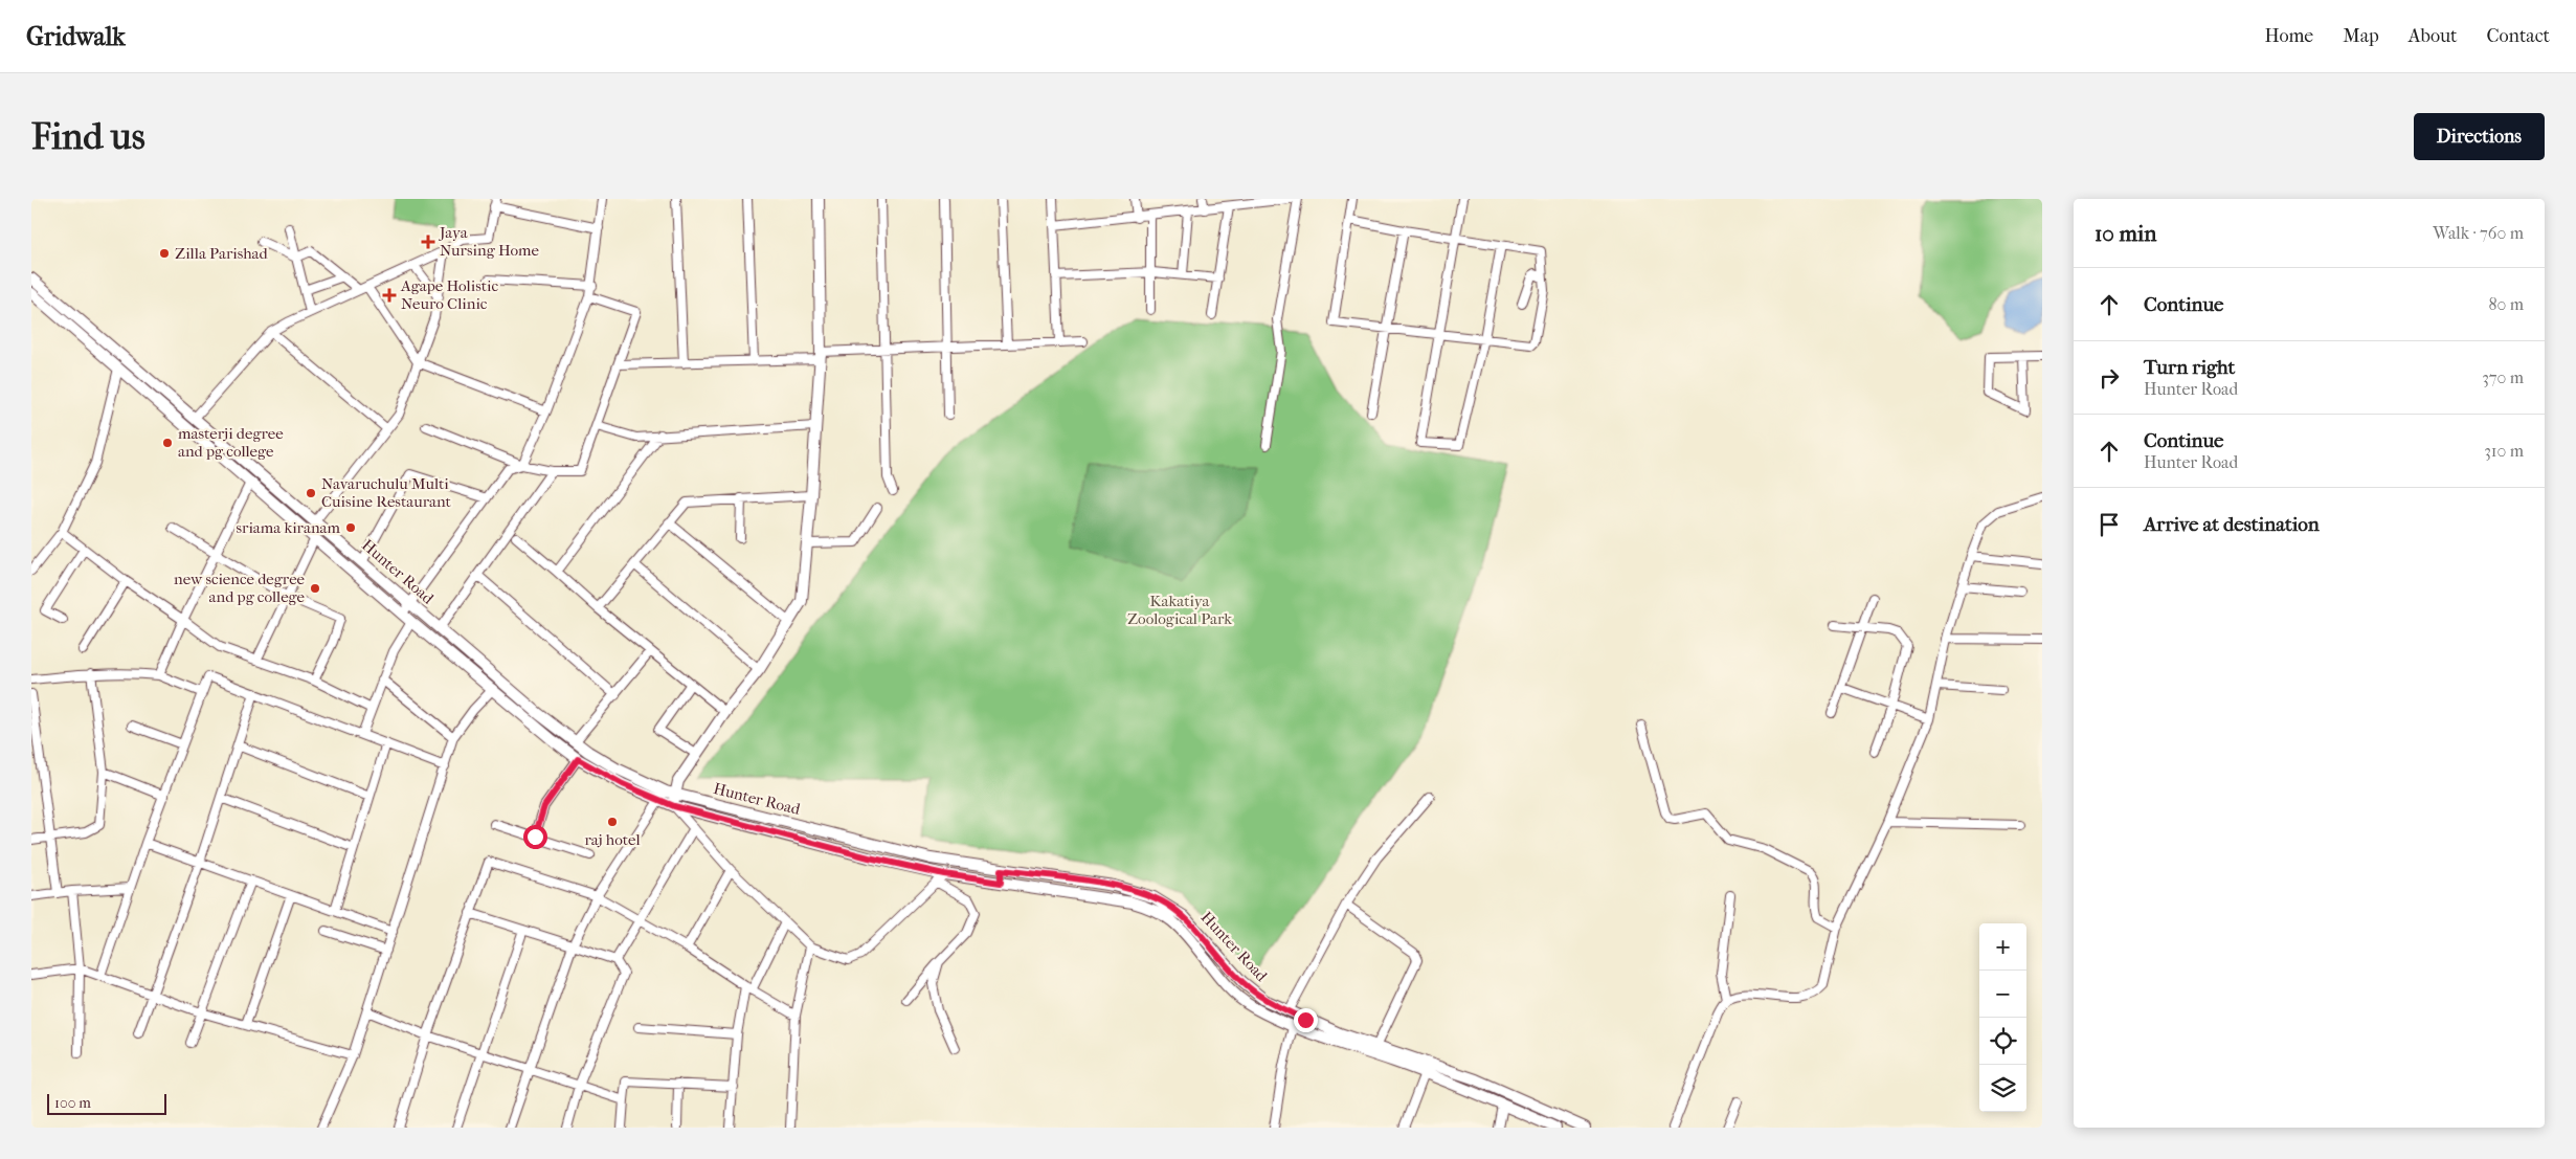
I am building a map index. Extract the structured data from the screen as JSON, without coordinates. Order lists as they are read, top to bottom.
{
  "streets": {
    "main road": ["Hunter Road"]
  },
  "parks": ["Kakatiya Zoological Park"],
  "places": {
    "health": ["Jaya Nursing Home", "Agape Holistic Neuro Clinic"],
    "other": [
      "Zilla Parishad",
      "masterji degree and pg college",
      "Navaruchulu Multi Cuisine Restaurant",
      "sriama kiranam",
      "new science degree and pg college",
      "raj hotel"
    ]
  },
  "scale_bar": "100 m",
  "page": {
    "header": "Gridwalk",
    "nav": [
      "Home",
      "Map",
      "About",
      "Contact"
    ],
    "buttons": "Directions",
    "title": "Find us",
    "heading": ["10 min", "Walk · 760 m"],
    "list": [
      ["Continue", "80 m"],
      ["Turn right", "Hunter Road", "370 m"],
      ["Continue", "Hunter Road", "310 m"],
      "Arrive at destination"
    ],
    "map_buttons": ["+", "−"],
    "scale": "100 m"
  }
}
